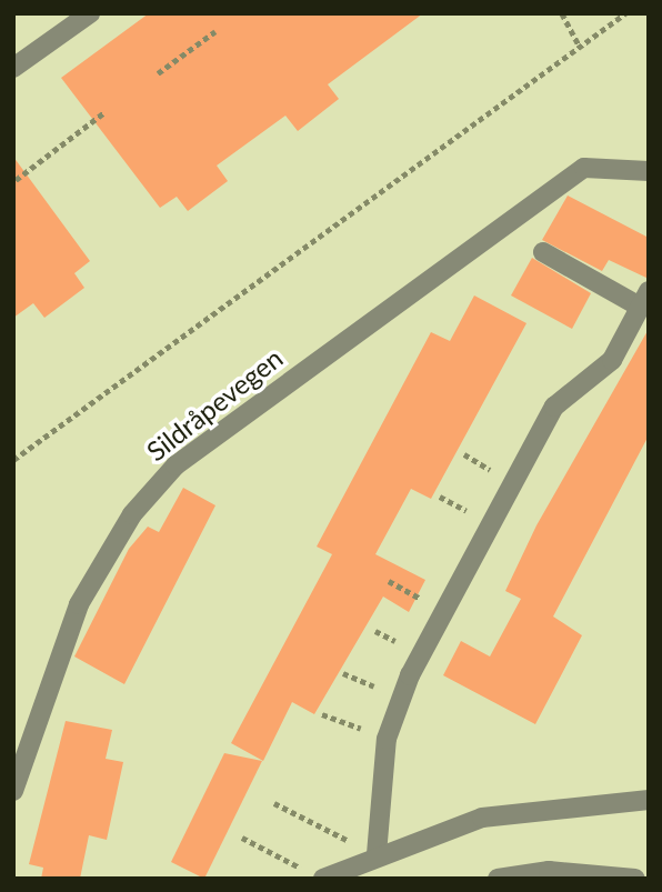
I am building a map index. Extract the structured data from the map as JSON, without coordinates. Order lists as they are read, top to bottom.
{
  "streets": {
    "street": ["Sildråpevegen"]
  }
}
